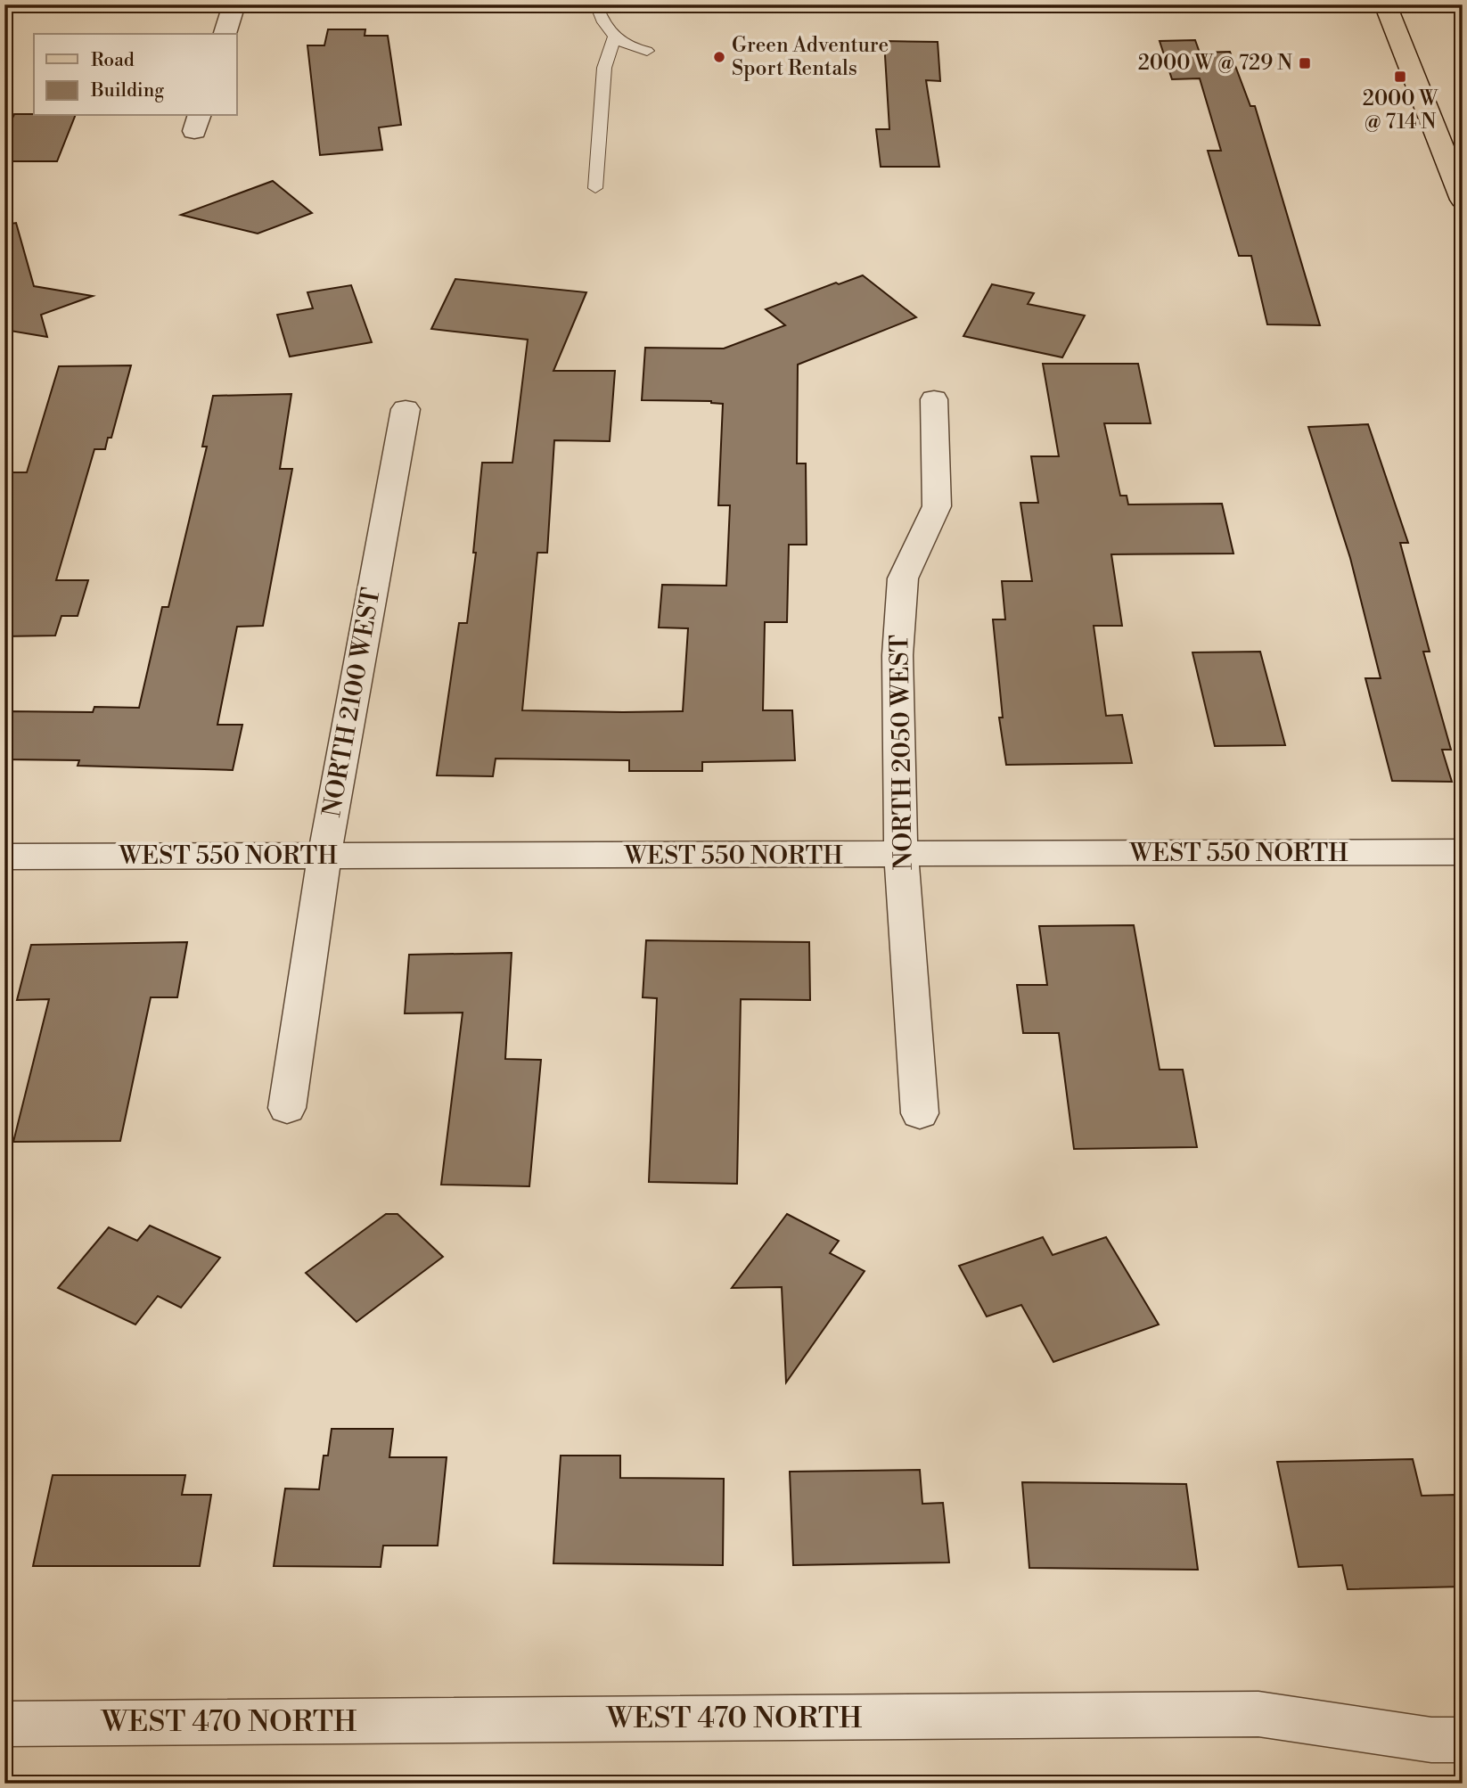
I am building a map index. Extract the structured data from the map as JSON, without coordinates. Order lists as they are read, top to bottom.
{
  "streets": {
    "street": [
      "NORTH 2100 WEST",
      "NORTH 2050 WEST",
      "WEST 550 NORTH",
      "WEST 470 NORTH"
    ]
  },
  "crossings": [
    ["NORTH 2100 WEST", "WEST 550 NORTH"],
    ["NORTH 2050 WEST", "WEST 550 NORTH"]
  ],
  "places": {
    "other": ["Green Adventure Sport Rentals"],
    "transit": ["2000 W @ 729 N", "2000 W @ 714 N"]
  },
  "legend": ["Road", "Building"]
}
